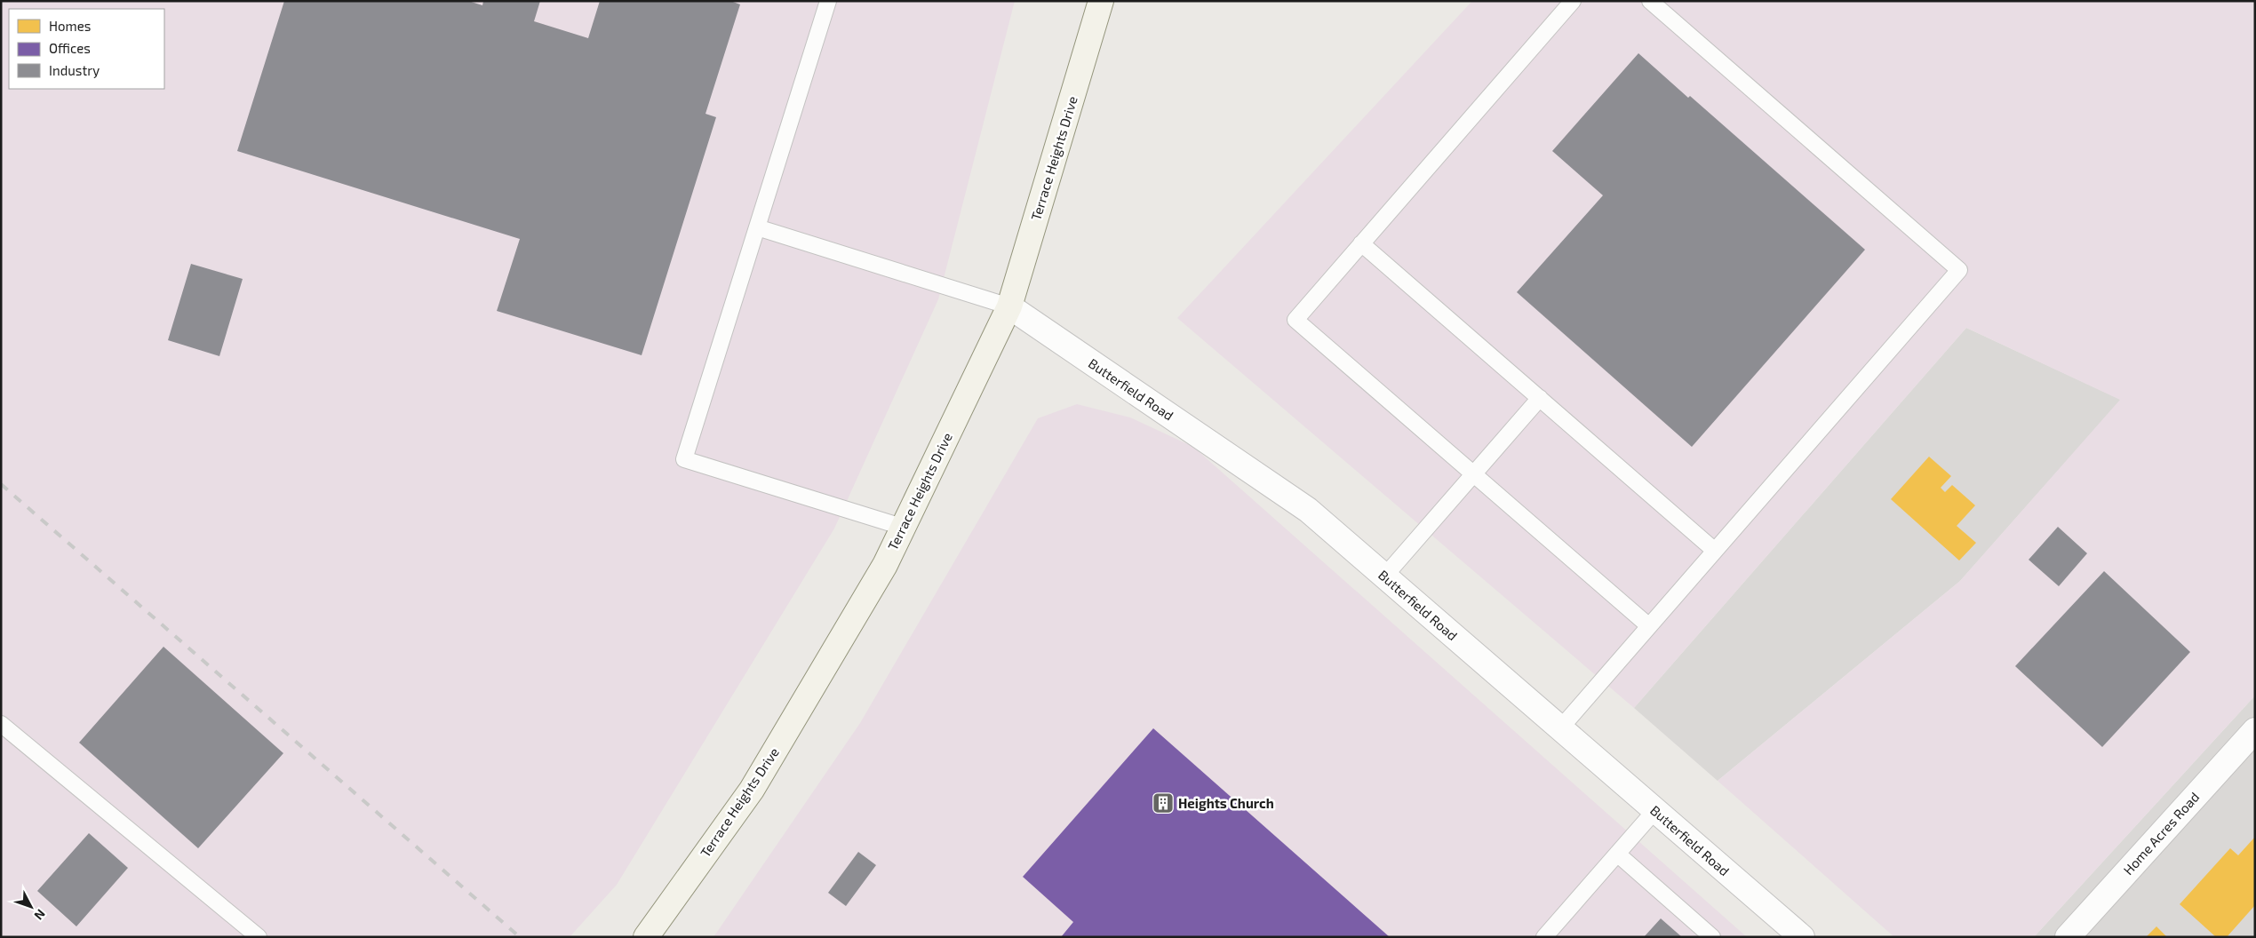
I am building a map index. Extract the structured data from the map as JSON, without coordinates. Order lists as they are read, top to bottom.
{
  "streets": {
    "main road": ["Terrace Heights Drive"],
    "street": ["Butterfield Road", "Home Acres Road"]
  },
  "crossings": [
    ["Terrace Heights Drive", "Butterfield Road"]
  ],
  "places": {
    "building": ["Heights Church"]
  },
  "legend": ["Homes", "Offices", "Industry"],
  "north": "bottom right"
}
